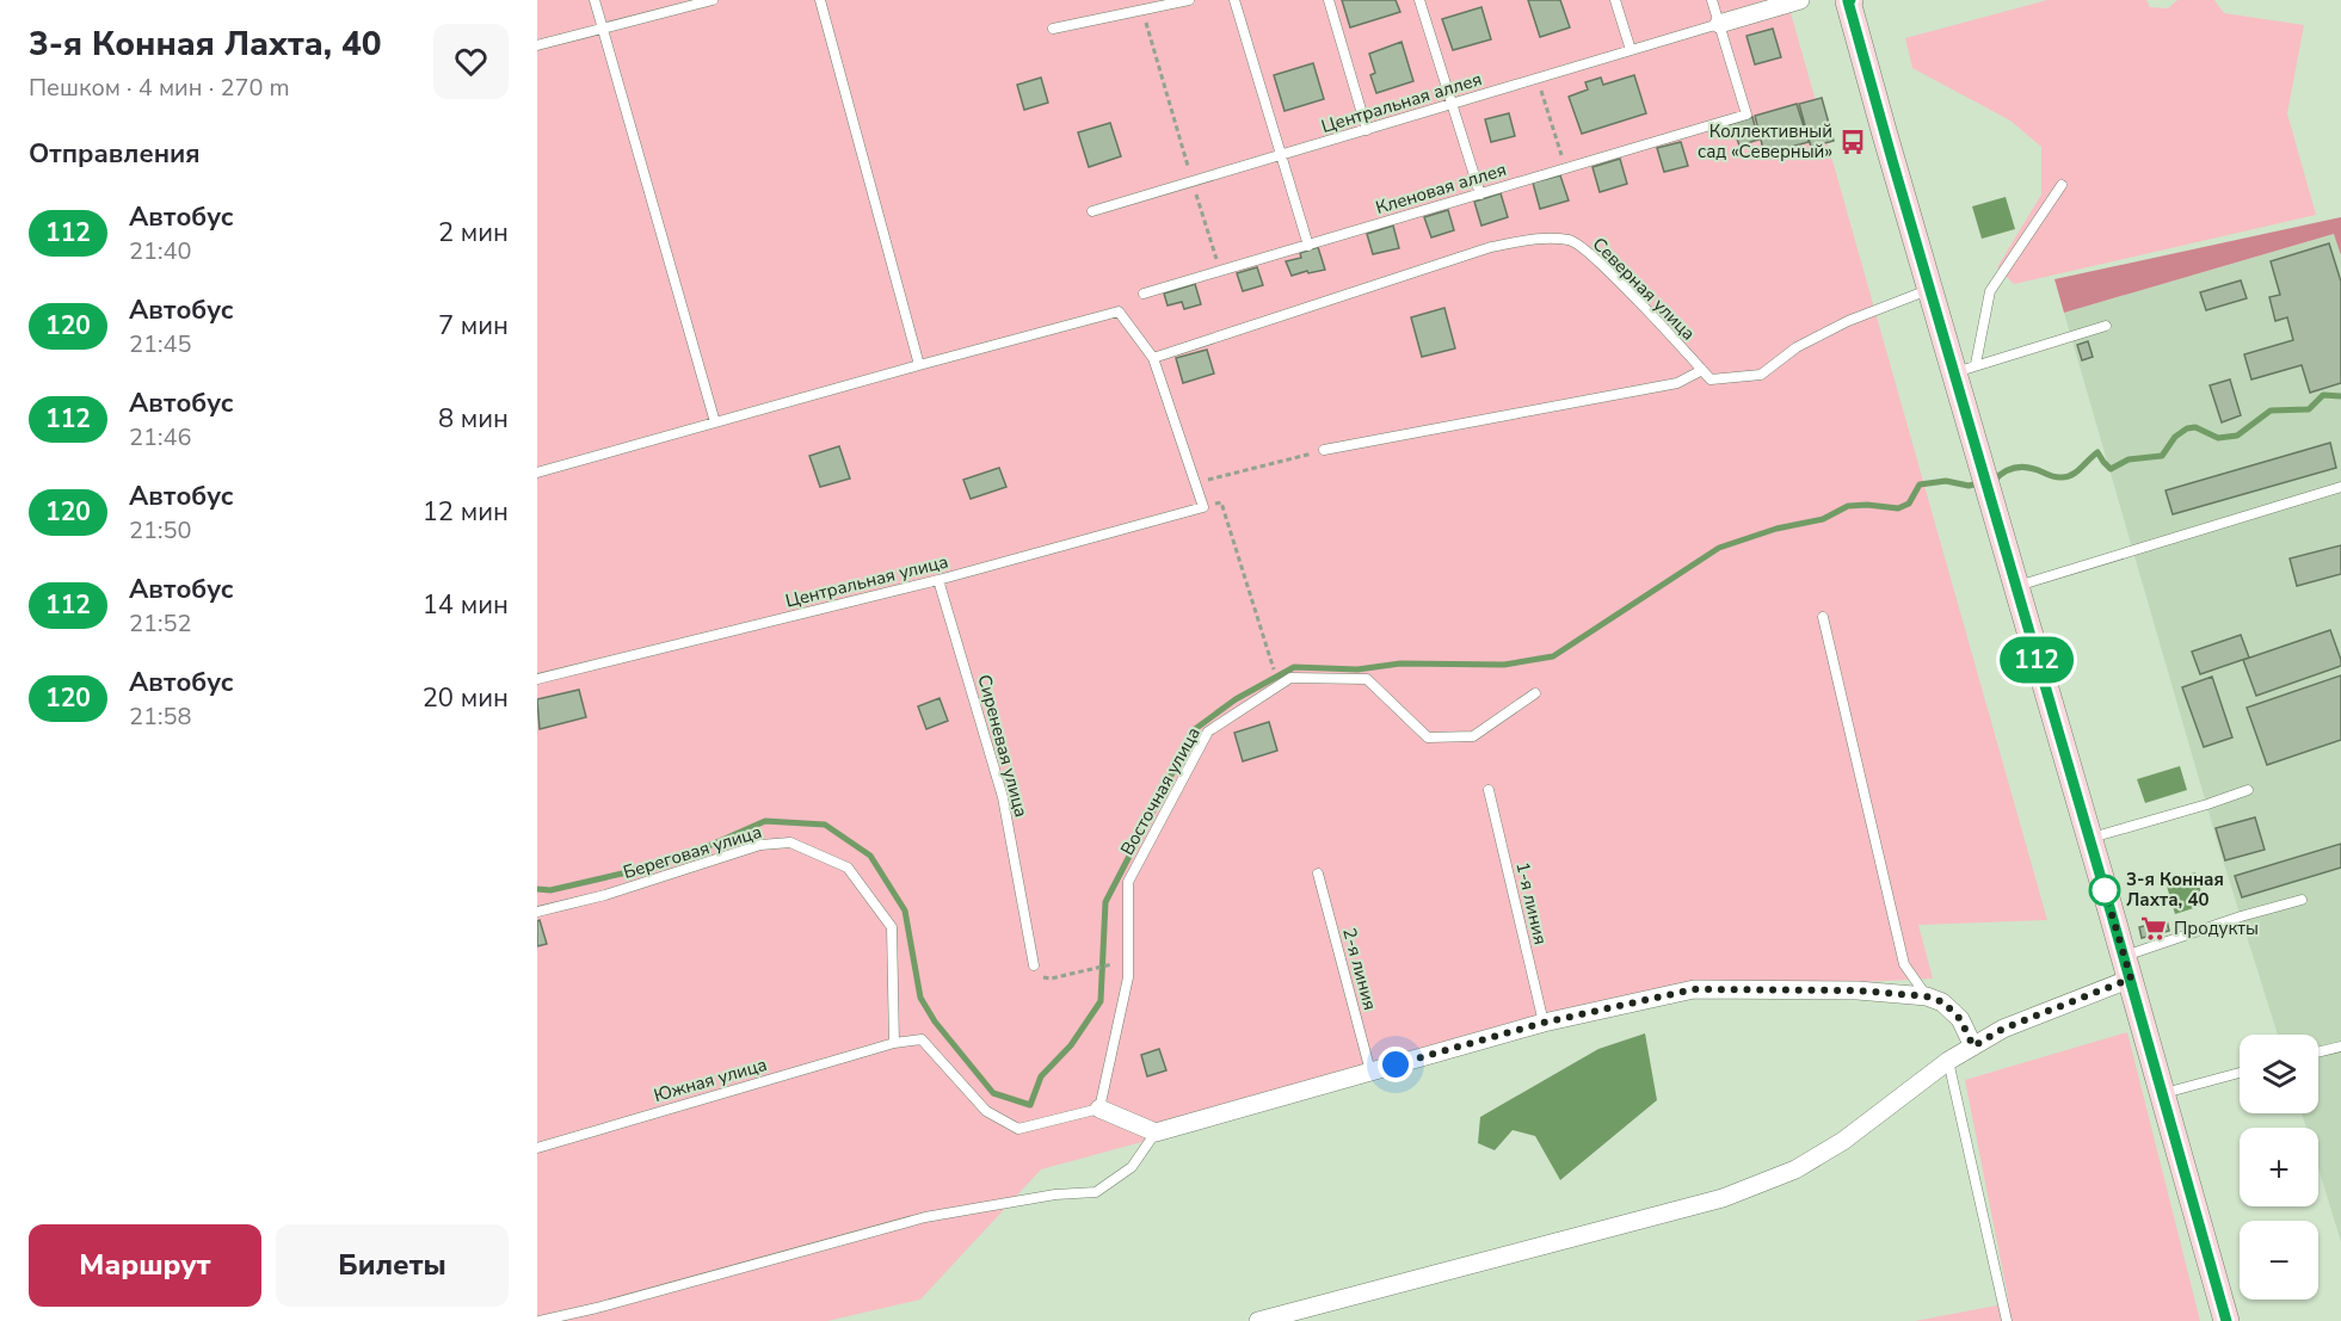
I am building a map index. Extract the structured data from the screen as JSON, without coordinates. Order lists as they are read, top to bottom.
{
  "streets": {
    "lane": [
      "Центральная аллея",
      "Кленовая аллея",
      "Северная улица",
      "Центральная улица",
      "Сиреневая улица",
      "Восточная улица",
      "Береговая улица",
      "1-я линия",
      "2-я линия",
      "Южная улица"
    ]
  },
  "crossings": [
    ["Центральная аллея", "Кленовая аллея"],
    ["Центральная улица", "Сиреневая улица"],
    ["Береговая улица", "Южная улица"]
  ],
  "places": {
    "bus stop": ["Коллективный сад «Северный»"],
    "other": ["3-я Конная Лахта, 40"],
    "supermarket": ["Продукты"]
  },
  "lines": ["bus line 112"],
  "page": {
    "heading": [
      ["3-я Конная Лахта, 40", "Пешком · 4 мин · 270 m"],
      "Отправления"
    ],
    "on_map": "112",
    "list": [
      {
        "mark": "112",
        "name": "Автобус",
        "note": "21:40",
        "value": "2 мин"
      },
      {
        "mark": "120",
        "name": "Автобус",
        "note": "21:45",
        "value": "7 мин"
      },
      {
        "mark": "112",
        "name": "Автобус",
        "note": "21:46",
        "value": "8 мин"
      },
      {
        "mark": "120",
        "name": "Автобус",
        "note": "21:50",
        "value": "12 мин"
      },
      {
        "mark": "112",
        "name": "Автобус",
        "note": "21:52",
        "value": "14 мин"
      },
      {
        "mark": "120",
        "name": "Автобус",
        "note": "21:58",
        "value": "20 мин"
      }
    ],
    "map_buttons": ["+", "−"],
    "buttons": ["Маршрут", "Билеты"]
  }
}
